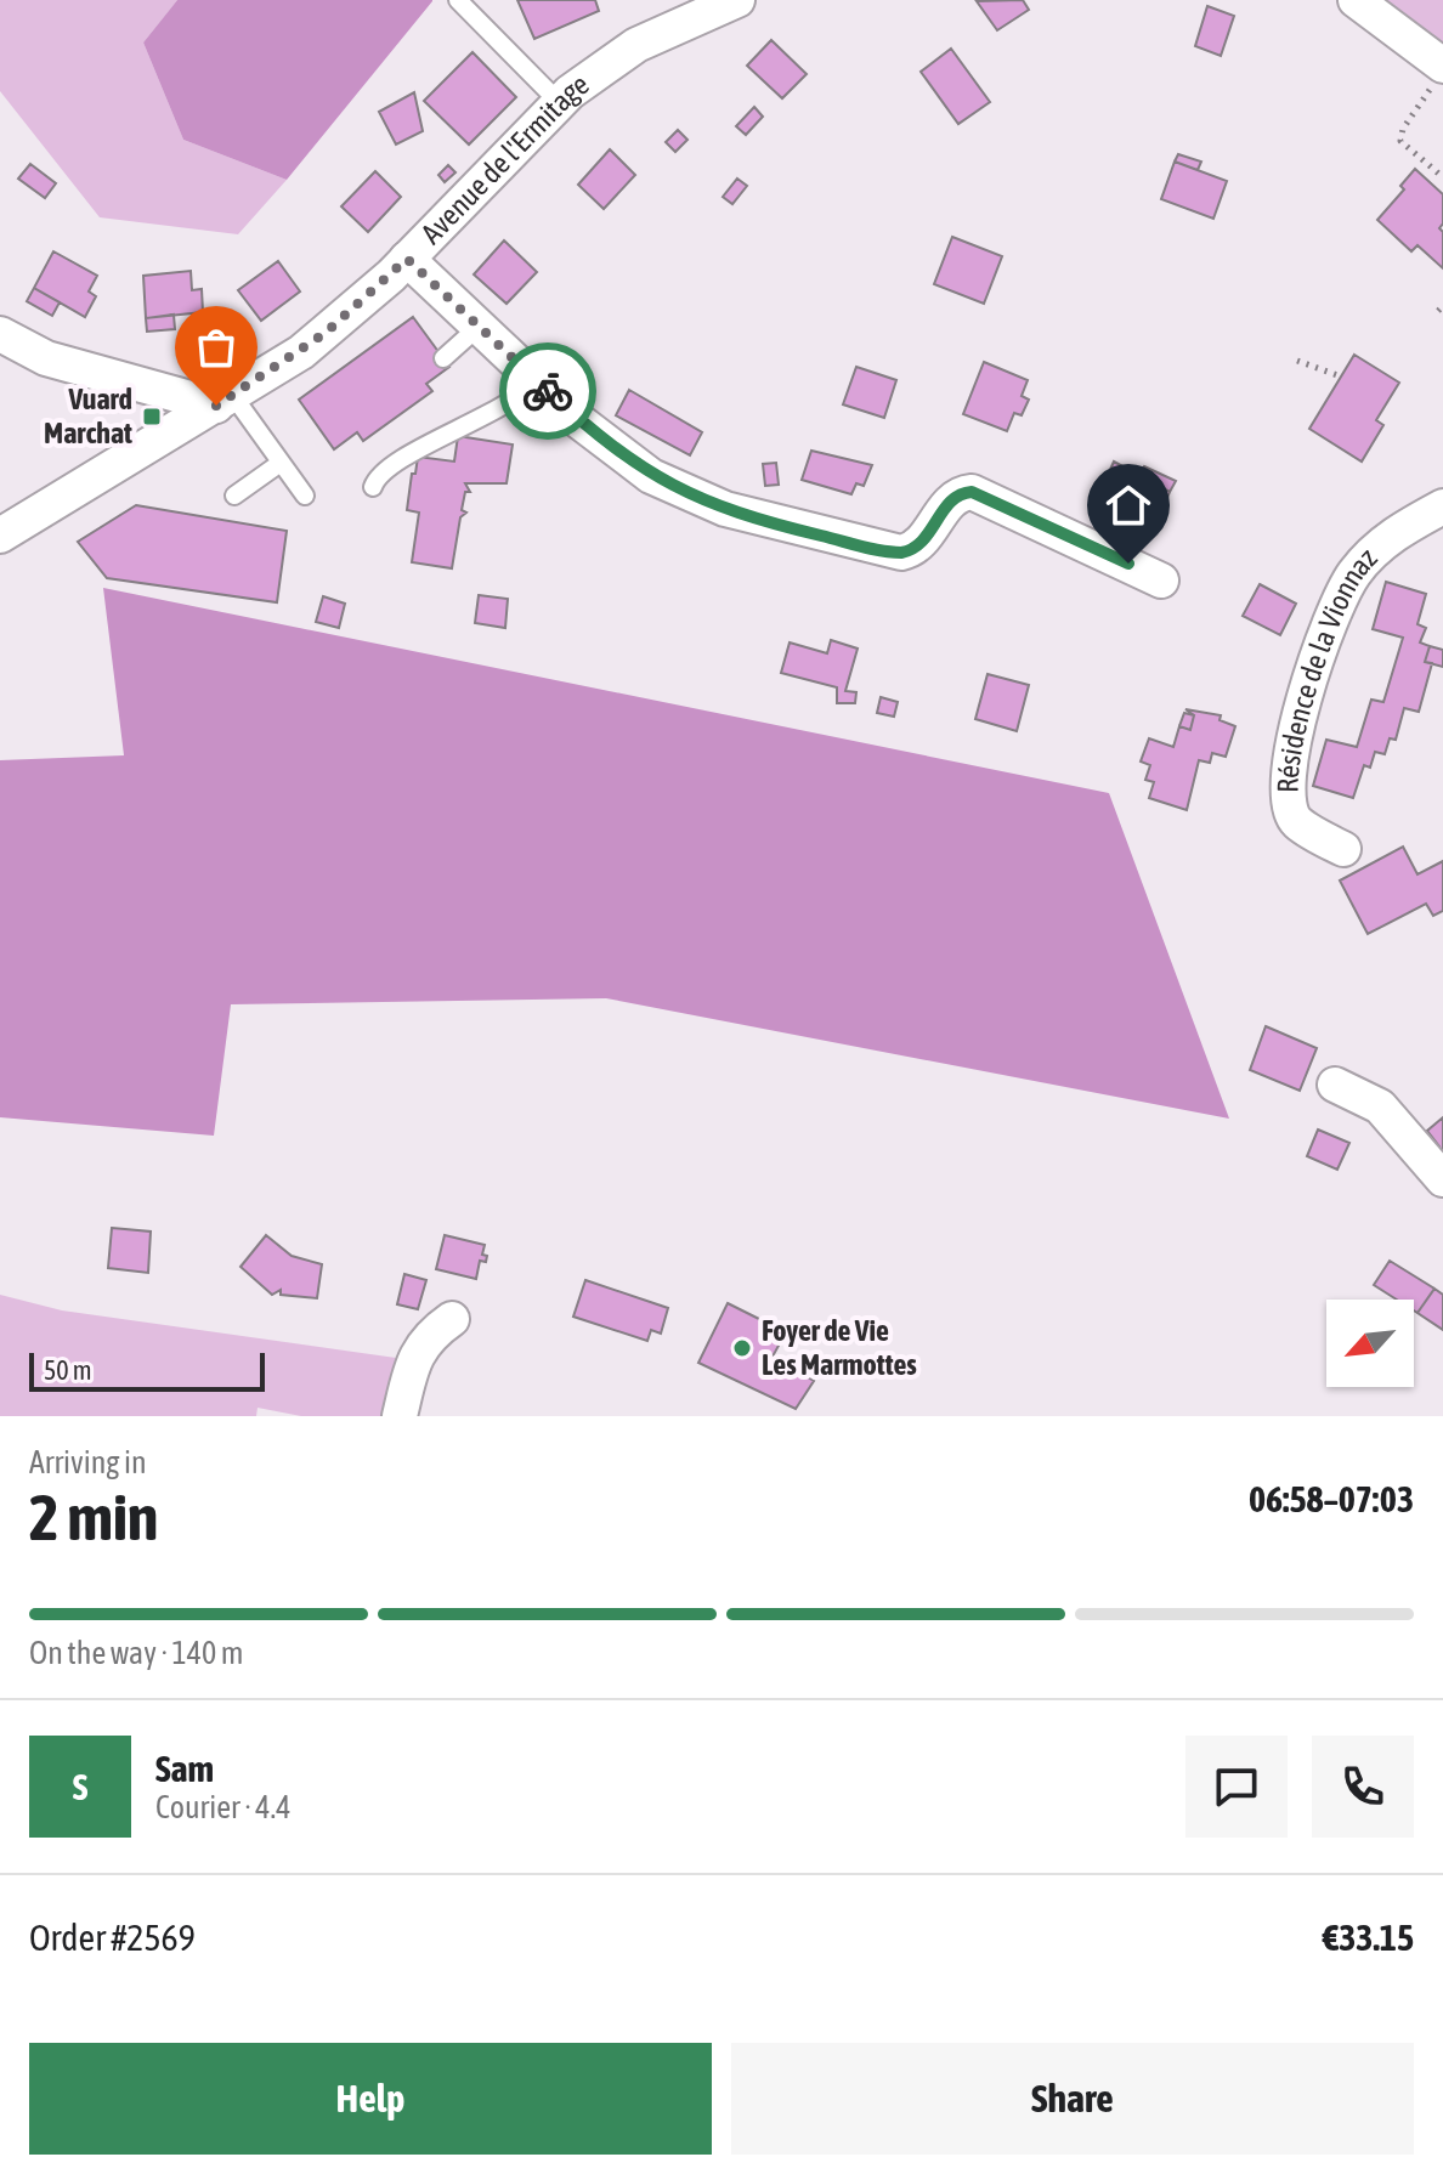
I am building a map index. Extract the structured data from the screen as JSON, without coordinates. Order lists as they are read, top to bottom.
{
  "streets": {
    "street": ["Avenue de l'Ermitage", "Résidence de la Vionnaz"]
  },
  "places": {
    "transit": ["Vuard Marchat"],
    "other": ["Foyer de Vie Les Marmottes"]
  },
  "scale_bar": "50 m",
  "north": "bottom left",
  "page": {
    "scale": "50 m",
    "heading": ["2 min", "Arriving in", "06:58–07:03"],
    "panel": [
      "Sam",
      "Courier · 4.4",
      "Order #2569",
      "€33.15"
    ],
    "bar": "On the way · 140 m",
    "round": "S",
    "buttons": ["Help", "Share"]
  }
}
